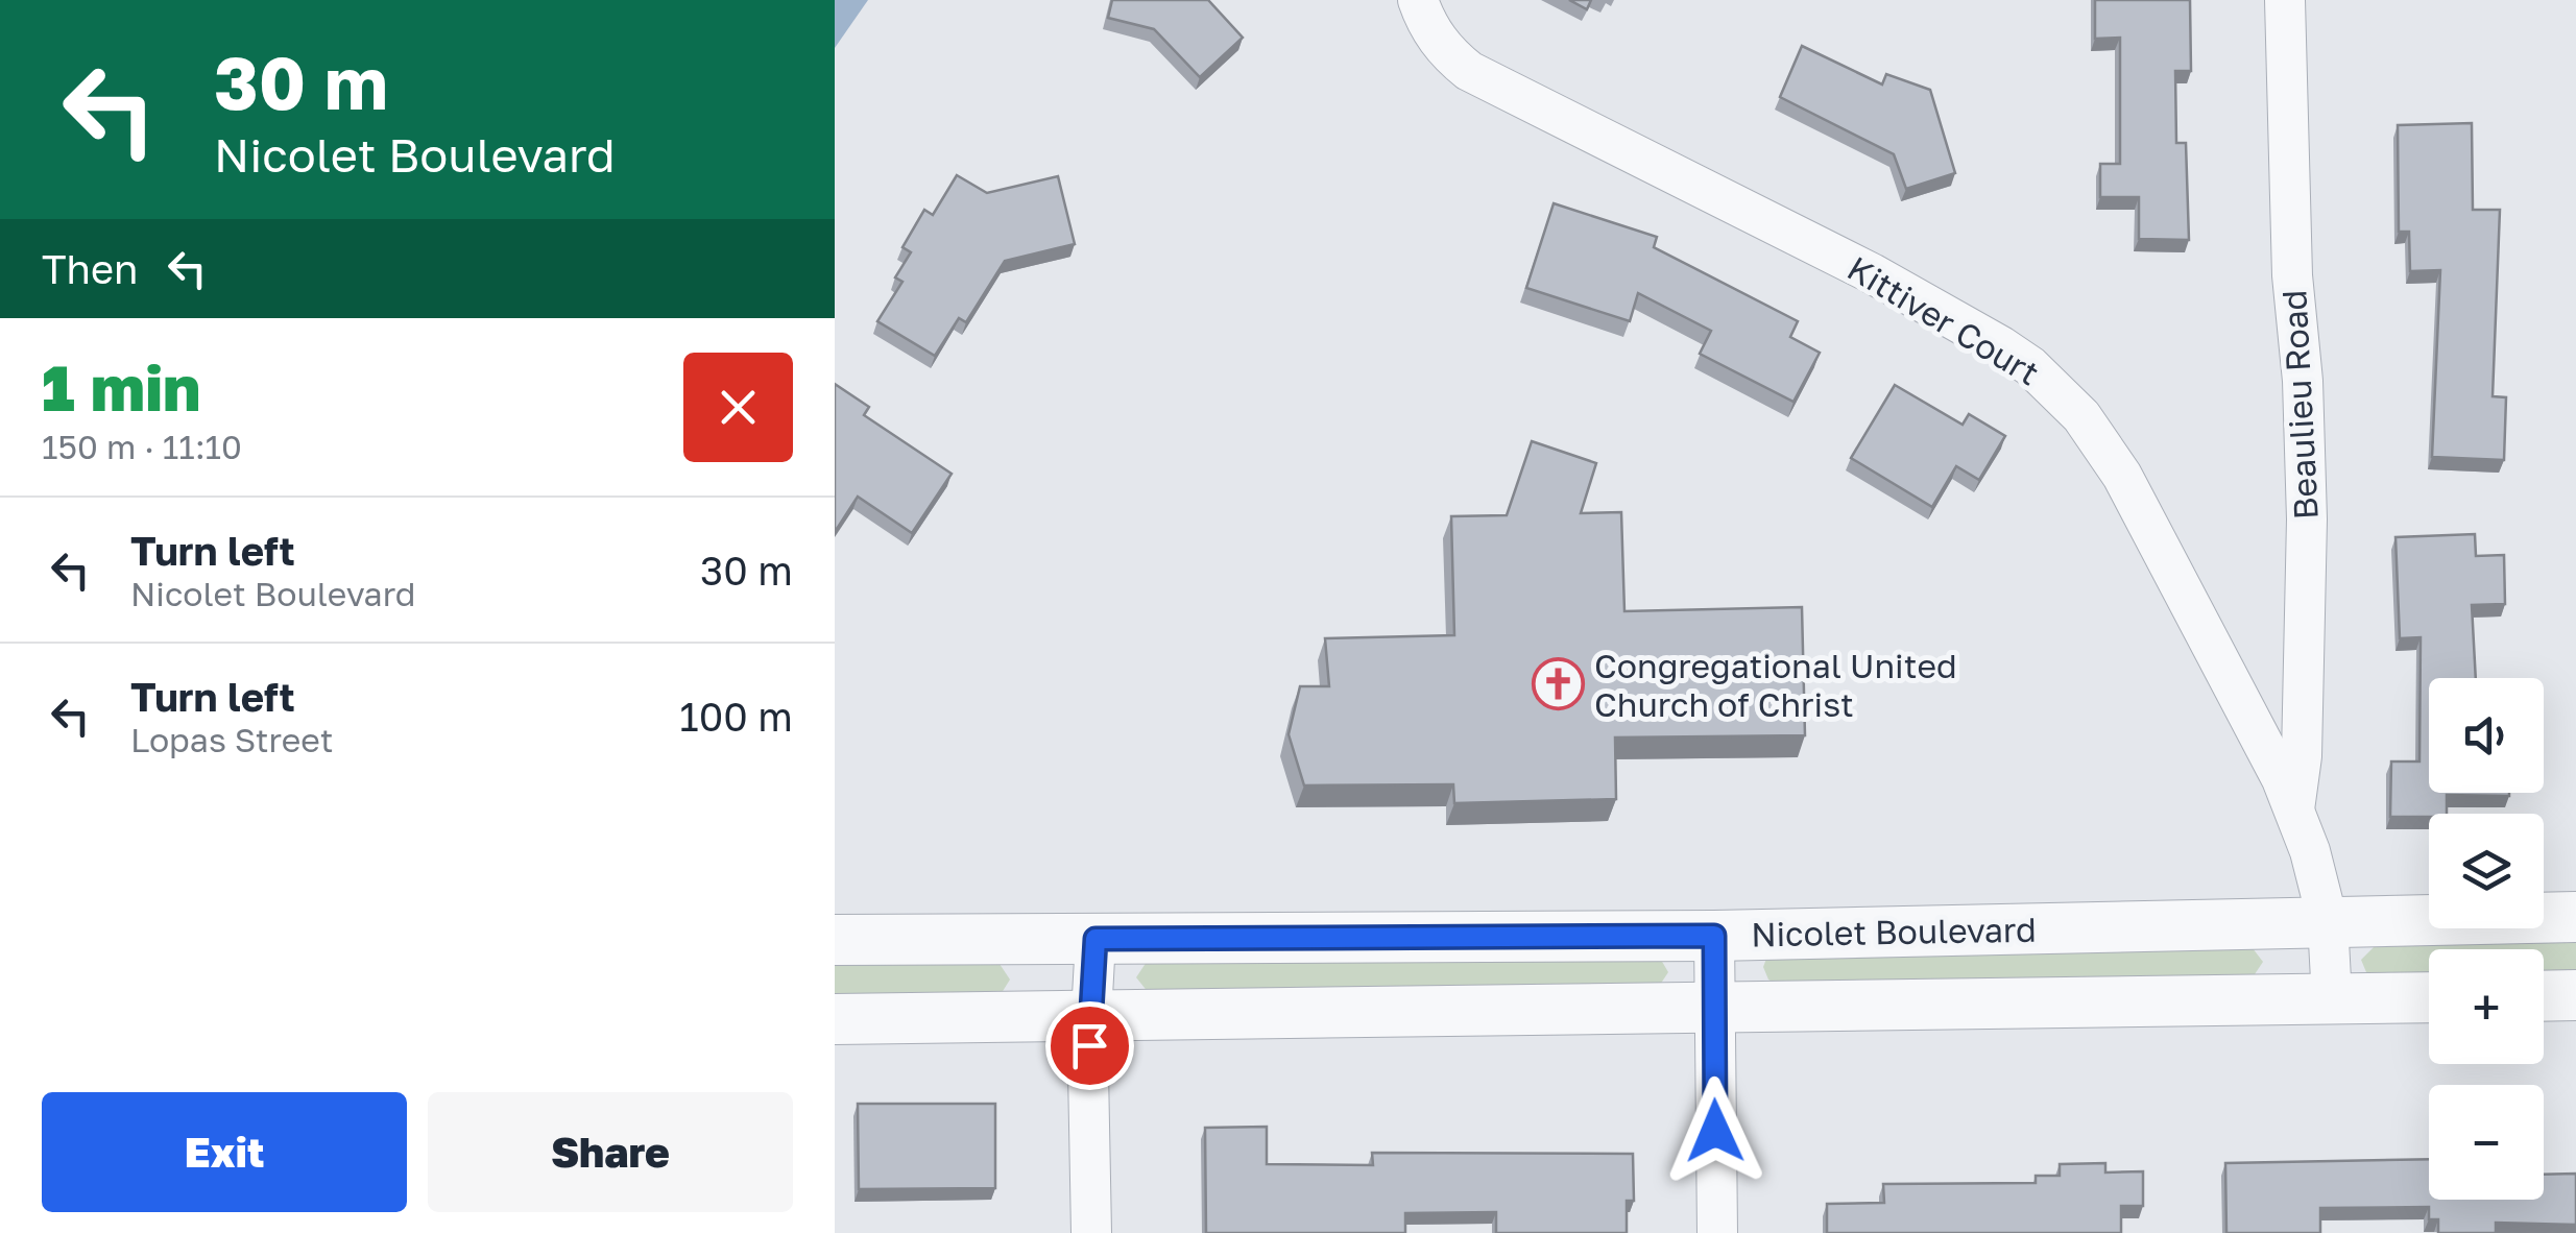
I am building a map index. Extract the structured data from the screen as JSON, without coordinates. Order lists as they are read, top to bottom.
{
  "streets": {
    "street": ["Kittiver Court", "Beaulieu Road", "Nicolet Boulevard"]
  },
  "crossings": [
    ["Kittiver Court", "Beaulieu Road"],
    ["Kittiver Court", "Nicolet Boulevard"]
  ],
  "places": {
    "church": ["Congregational United Church of Christ"]
  },
  "page": {
    "turn": ["30 m", "Nicolet Boulevard"],
    "then": "Then",
    "heading": ["1 min", "150 m · 11:10"],
    "list": [
      {
        "name": "Turn left",
        "note": "Nicolet Boulevard",
        "value": "30 m"
      },
      {
        "name": "Turn left",
        "note": "Lopas Street",
        "value": "100 m"
      }
    ],
    "map_buttons": ["+", "−"],
    "buttons": ["Exit", "Share"]
  }
}
